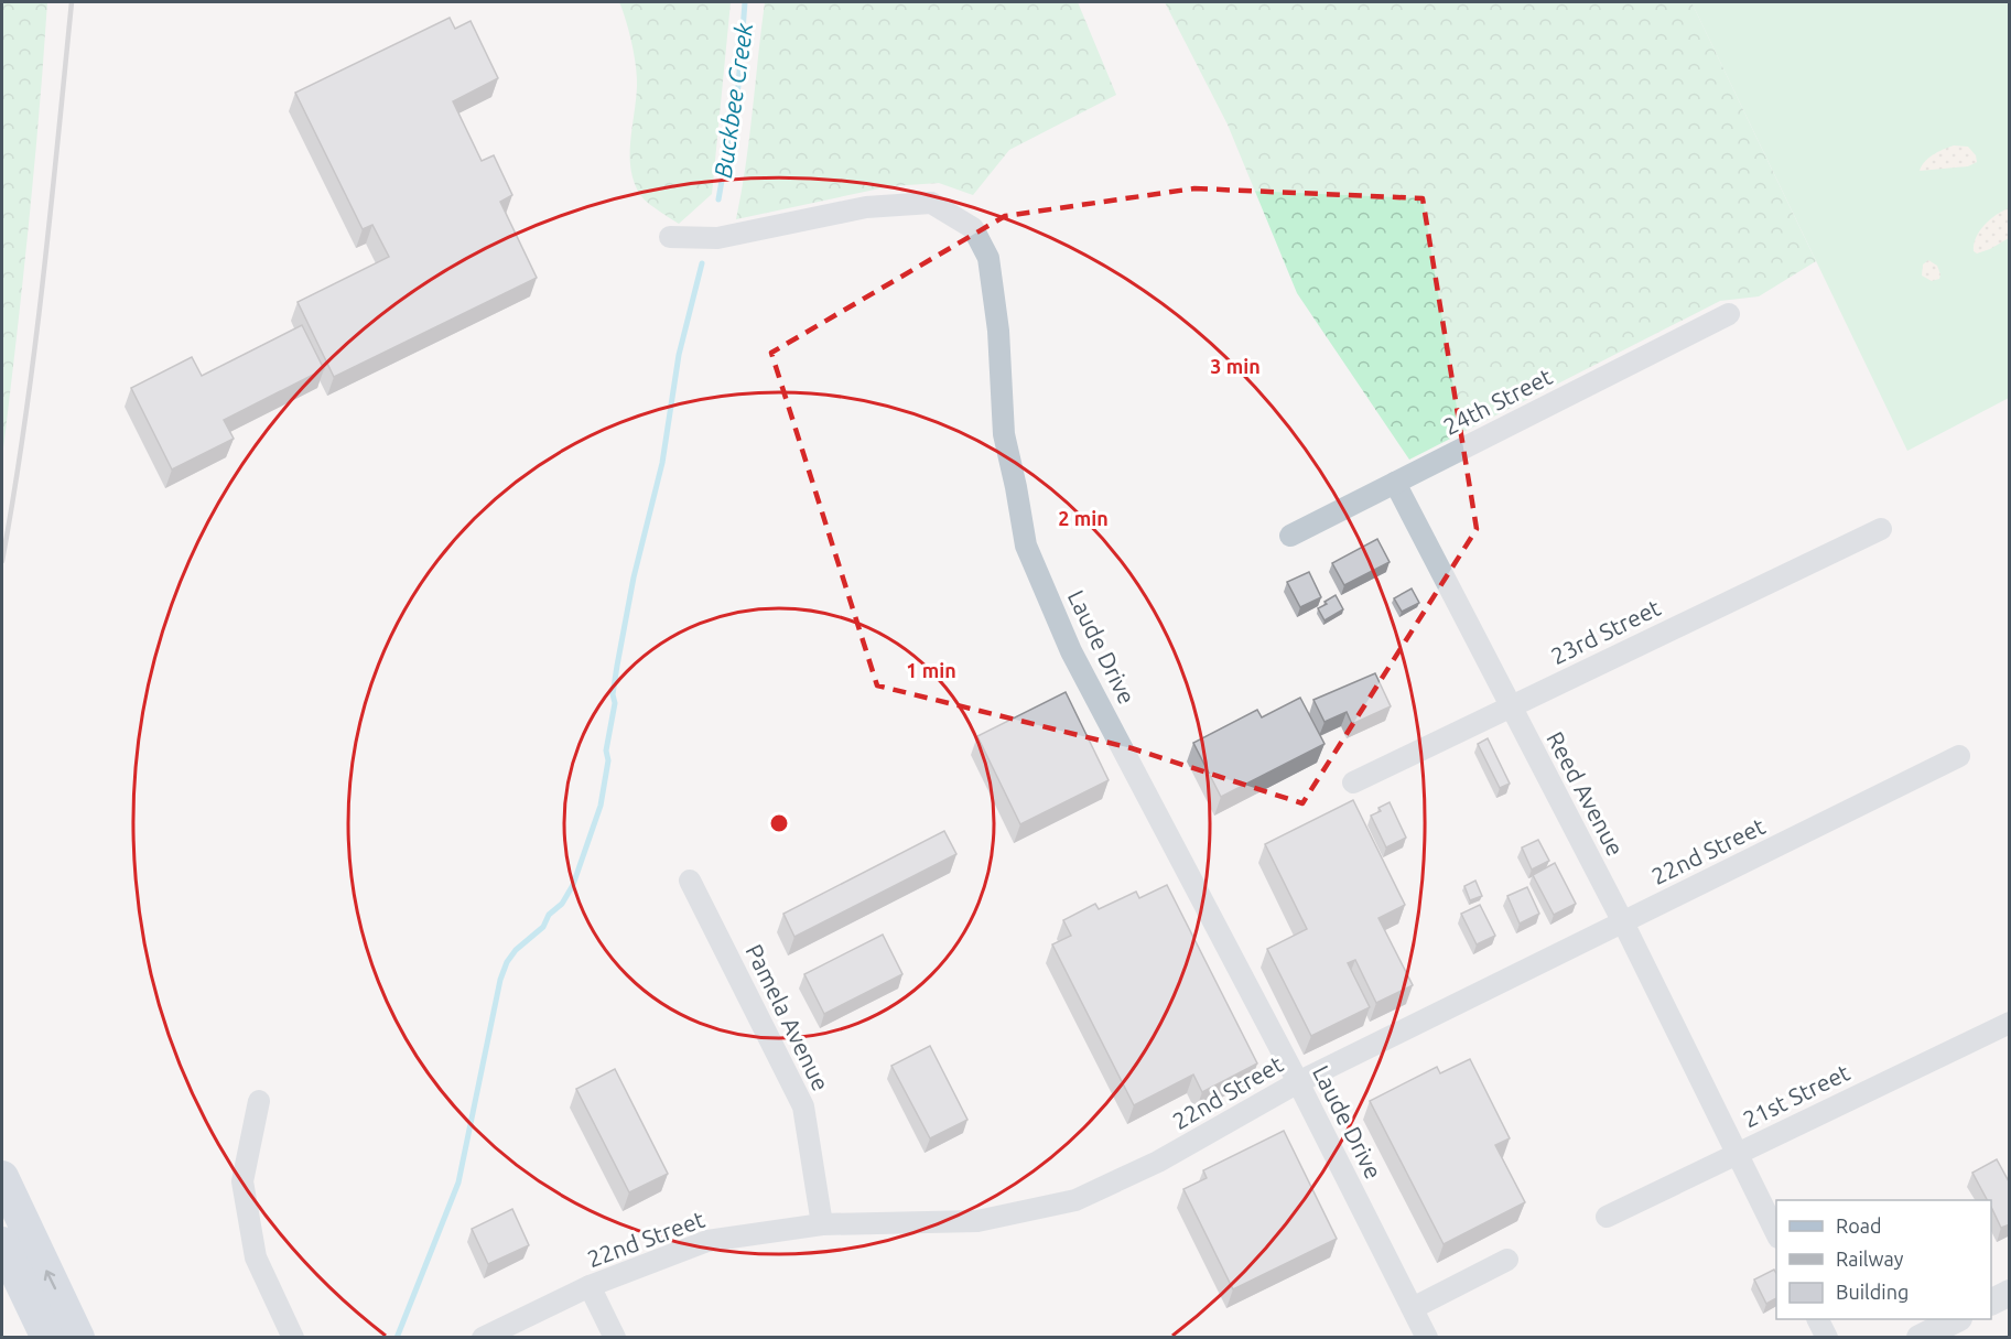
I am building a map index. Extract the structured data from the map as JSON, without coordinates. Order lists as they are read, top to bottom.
{
  "streets": {
    "street": [
      "24th Street",
      "23rd Street",
      "Laude Drive",
      "Reed Avenue",
      "22nd Street",
      "Pamela Avenue",
      "21st Street"
    ]
  },
  "crossings": [
    ["24th Street", "Reed Avenue"],
    ["23rd Street", "Reed Avenue"],
    ["Laude Drive", "22nd Street"],
    ["Reed Avenue", "22nd Street"],
    ["Reed Avenue", "21st Street"],
    ["22nd Street", "Pamela Avenue"]
  ],
  "water": ["Buckbee Creek"],
  "legend": ["Road", "Railway", "Building"],
  "rings": ["3 min", "2 min", "1 min"]
}
